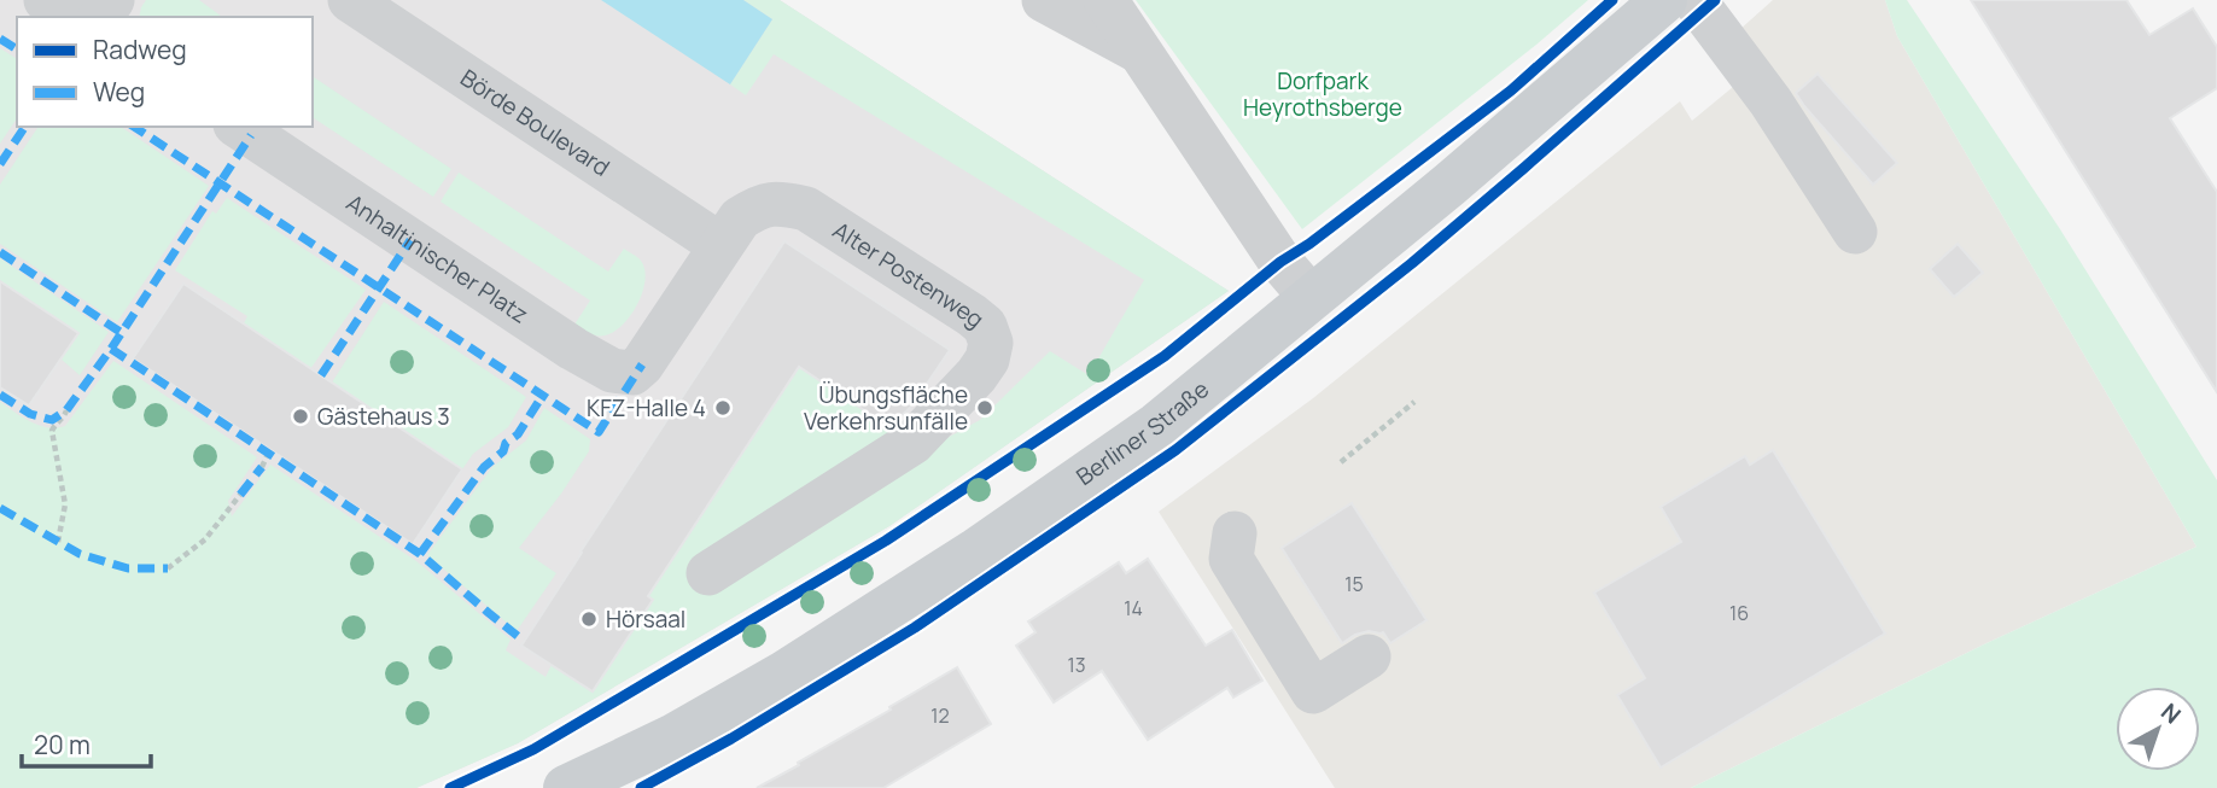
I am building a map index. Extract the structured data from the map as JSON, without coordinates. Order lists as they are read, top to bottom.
{
  "streets": {
    "main road": ["Berliner Straße"],
    "lane": ["Börde Boulevard", "Anhaltinischer Platz", "Alter Postenweg"]
  },
  "crossings": [
    ["Börde Boulevard", "Anhaltinischer Platz"],
    ["Börde Boulevard", "Alter Postenweg"],
    ["Anhaltinischer Platz", "Alter Postenweg"]
  ],
  "parks": ["Dorfpark Heyrothsberge"],
  "places": [
    "KFZ-Halle 4",
    "Übungsfläche Verkehrsunfälle",
    "Gästehaus 3",
    "Hörsaal"
  ],
  "house_numbers": [
    "15",
    "14",
    "16",
    "13",
    "12"
  ],
  "legend": ["Radweg", "Weg"],
  "scale_bar": "20 m",
  "north": "top right"
}
